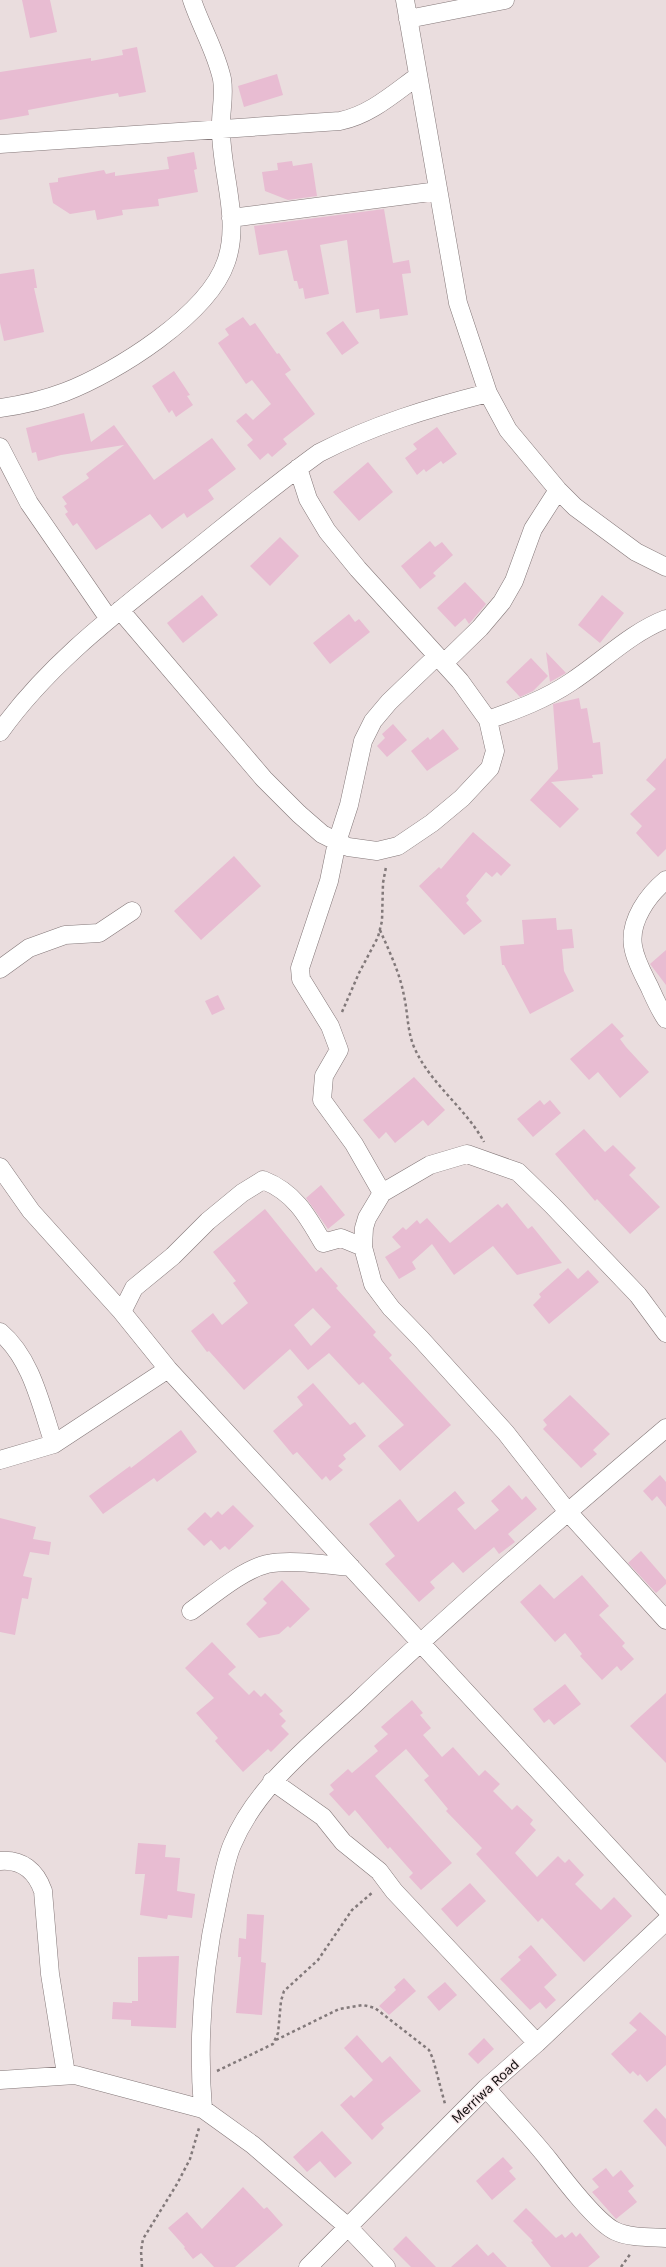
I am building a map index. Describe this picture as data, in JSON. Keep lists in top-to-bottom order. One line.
{"streets":{"street":["Merriwa Road"]}}
